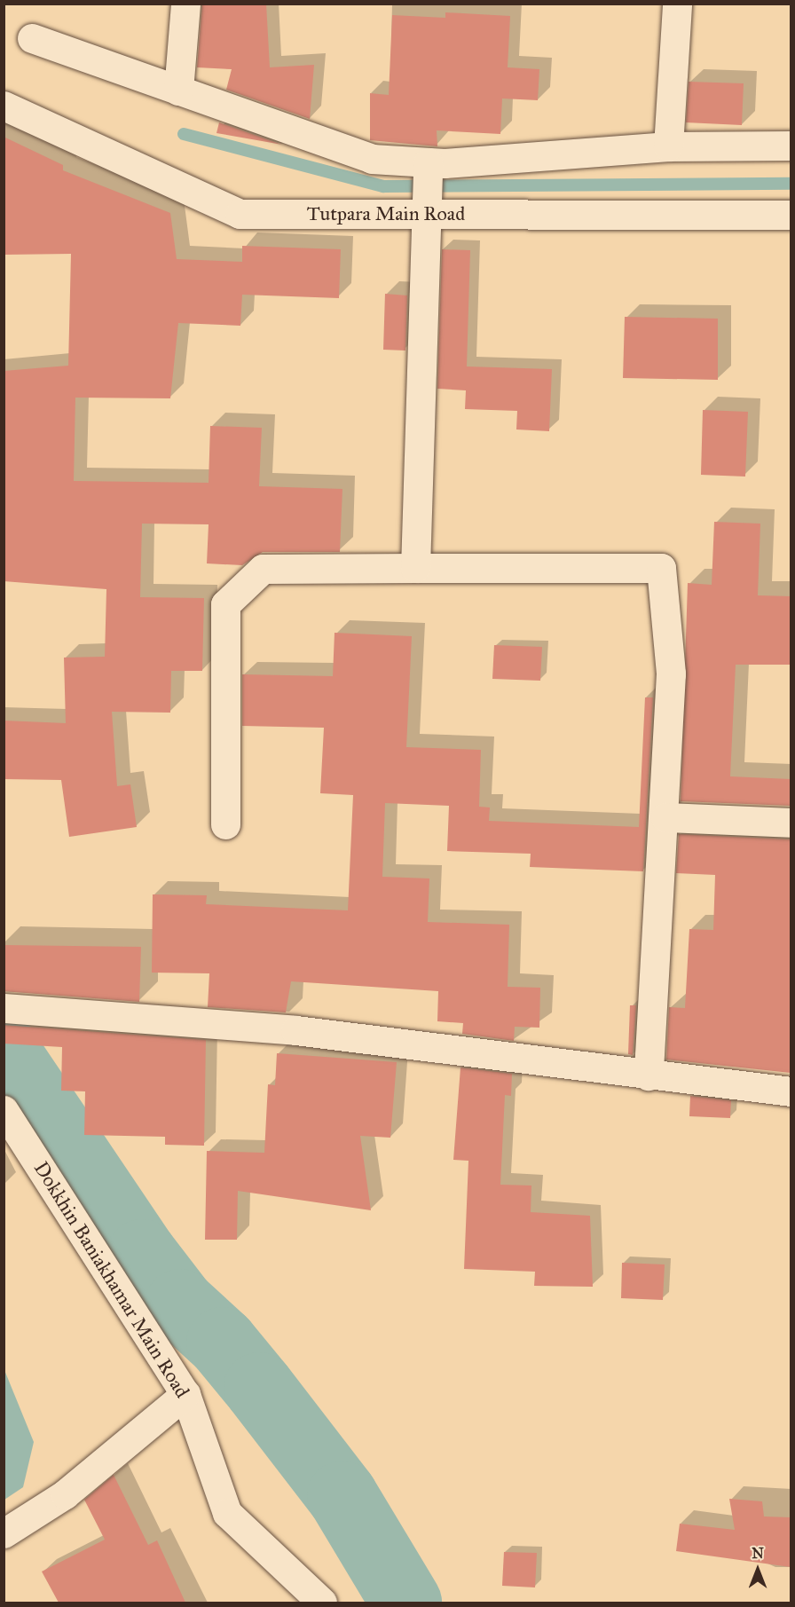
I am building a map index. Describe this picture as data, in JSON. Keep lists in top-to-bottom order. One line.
{"streets":{"street":["Tutpara Main Road","Dokkhin Baniakhamar Main Road"]},"north":"top"}
